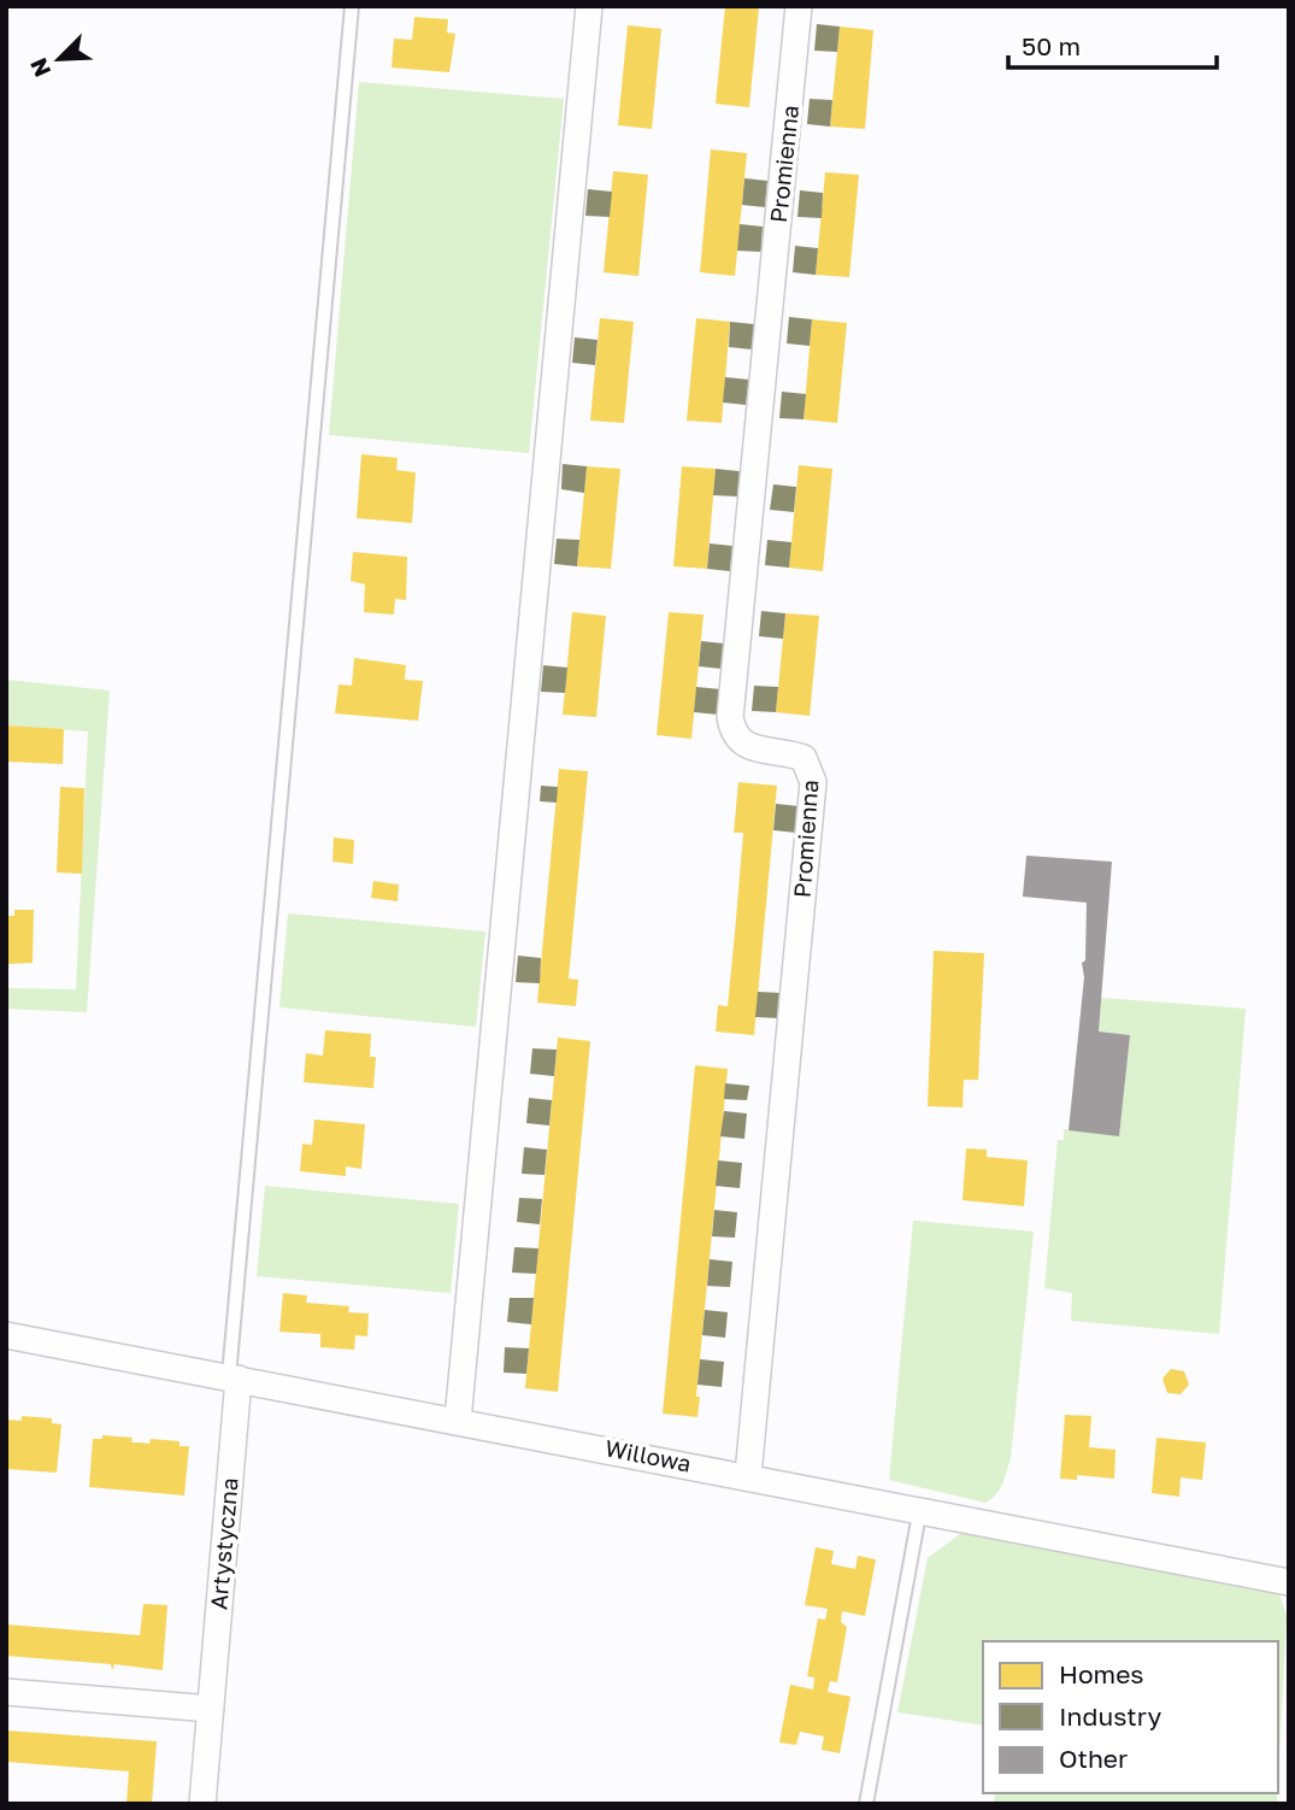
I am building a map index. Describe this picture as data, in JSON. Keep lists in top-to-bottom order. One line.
{"streets":{"street":["Promienna","Willowa","Artystyczna"]},"crossings":[["Promienna","Willowa"],["Willowa","Artystyczna"]],"legend":["Homes","Industry","Other"],"scale_bar":"50 m","north":"bottom left"}
